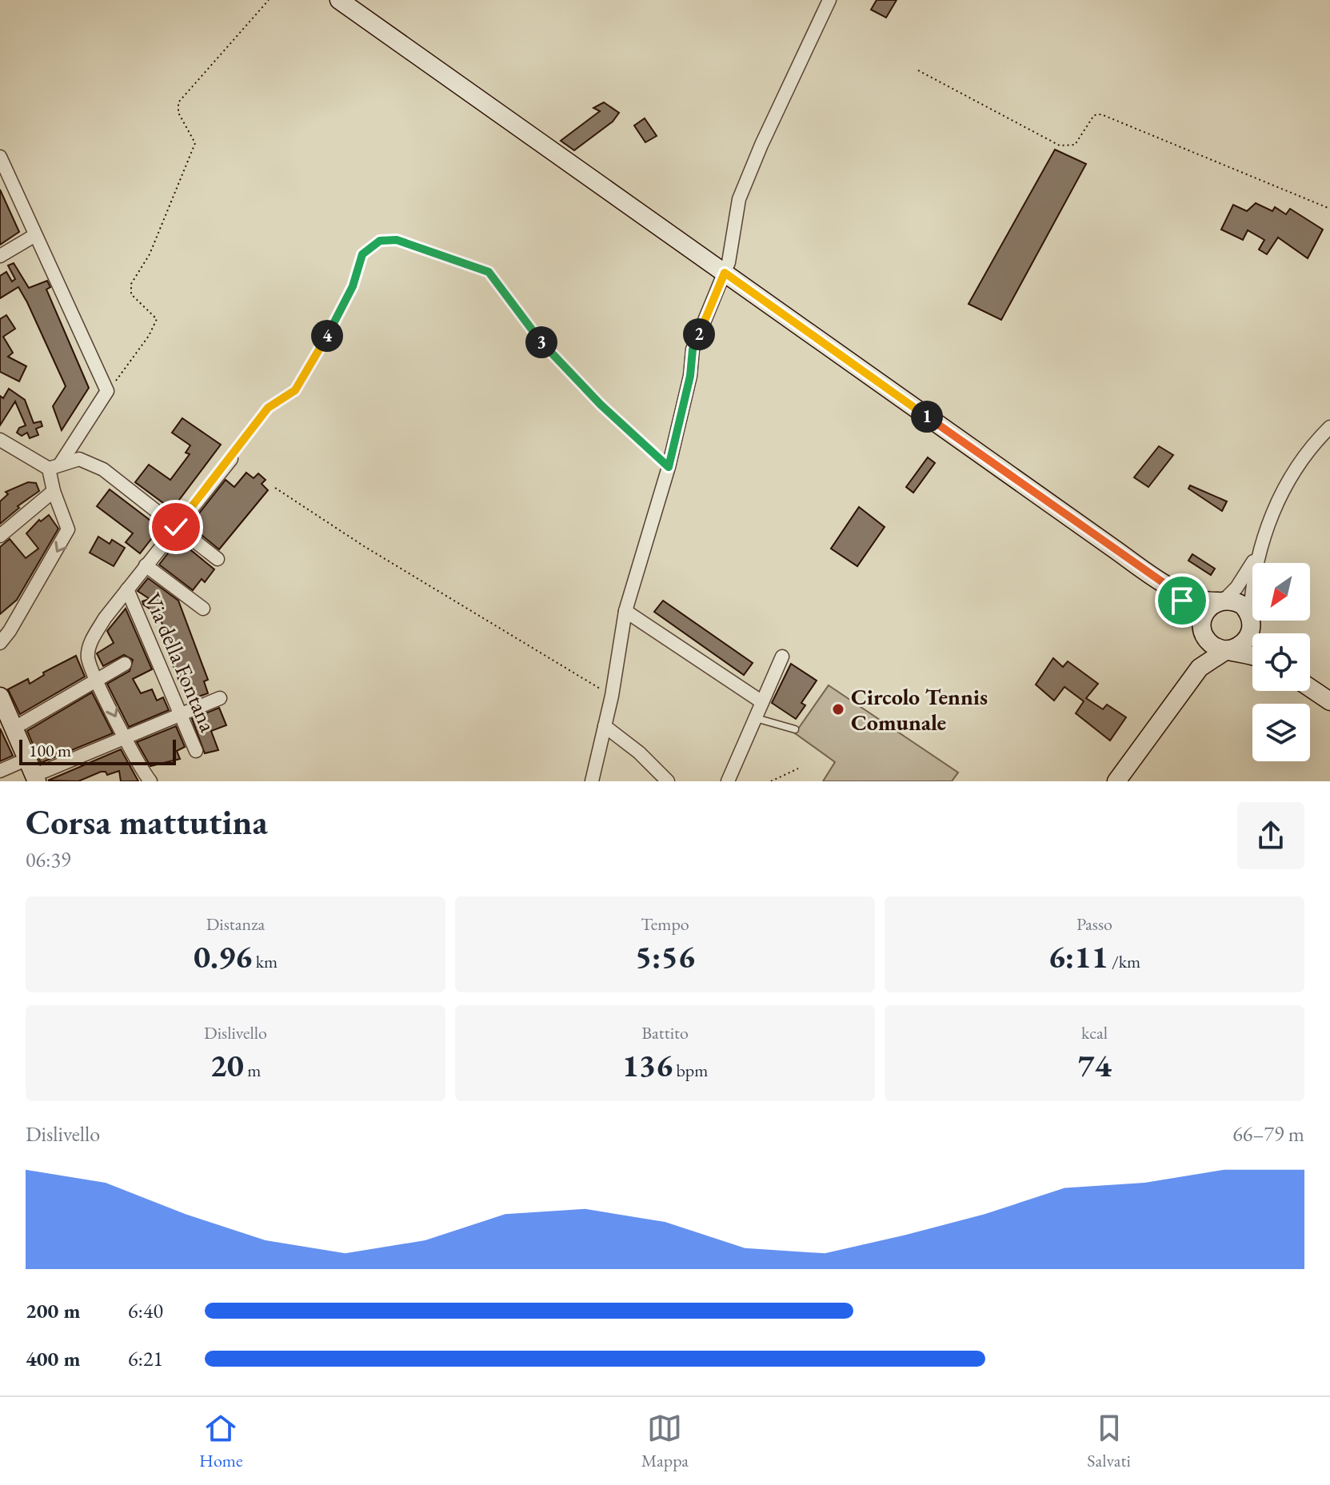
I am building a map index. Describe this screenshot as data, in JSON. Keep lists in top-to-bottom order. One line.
{"streets":{"street":["Via della Fontana"]},"places":["Circolo Tennis Comunale"],"scale_bar":"100 m","north":"bottom left","page":{"pins":["2","4","3","1"],"scale":"100 m","heading":["Corsa mattutina","06:39"],"stats":[["Distanza","0.96 km"],["Tempo","5:56"],["Passo","6:11 /km"],["Dislivello","20 m"],["Battito","136 bpm"],["kcal","74"]],"chart":["Dislivello","66–79 m"],"list":[{"name":"200 m","note":"6:40"},{"name":"400 m","note":"6:21"}],"tabs":["Home","Mappa","Salvati"]}}
